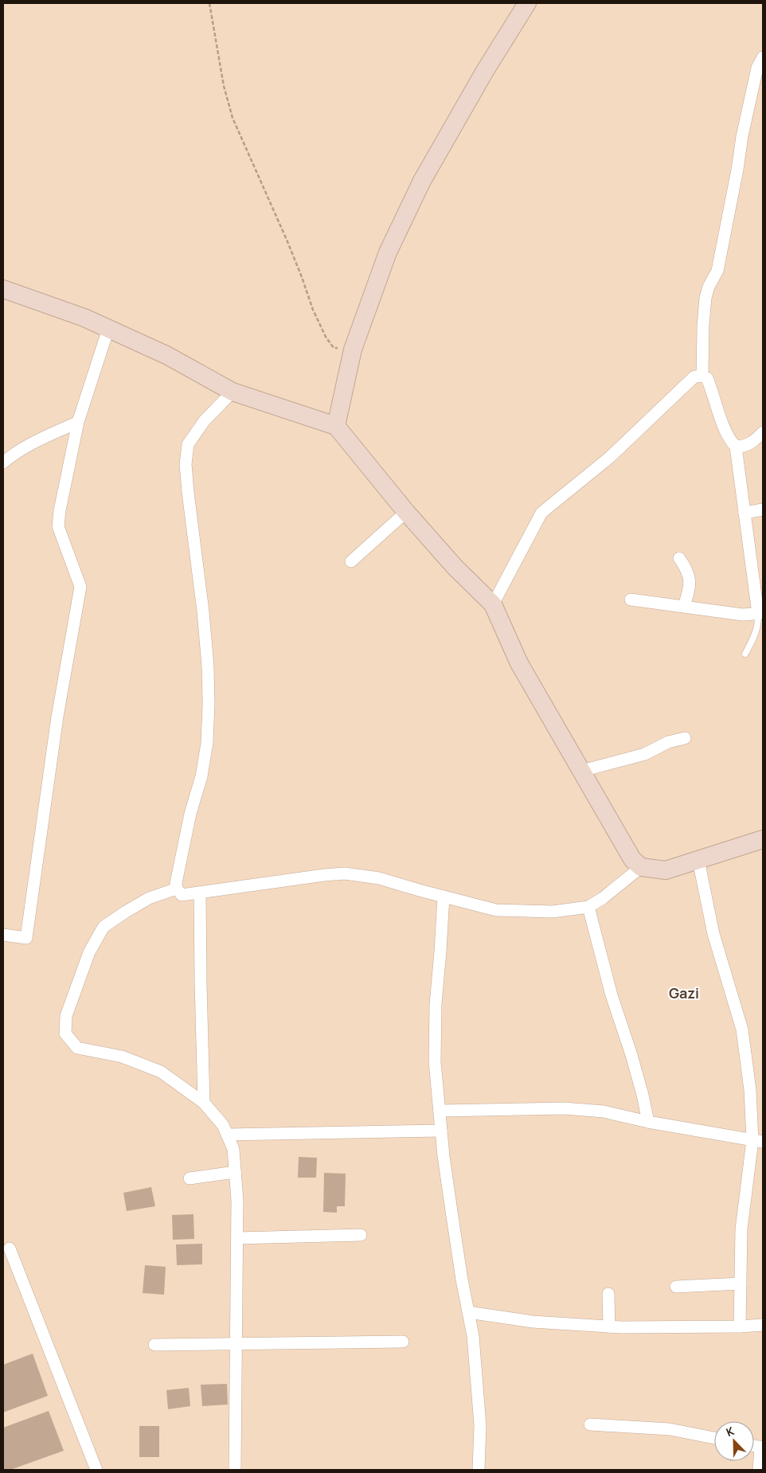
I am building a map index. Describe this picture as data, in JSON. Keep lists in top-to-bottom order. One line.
{"districts":["Gazi"],"north":"top left"}
